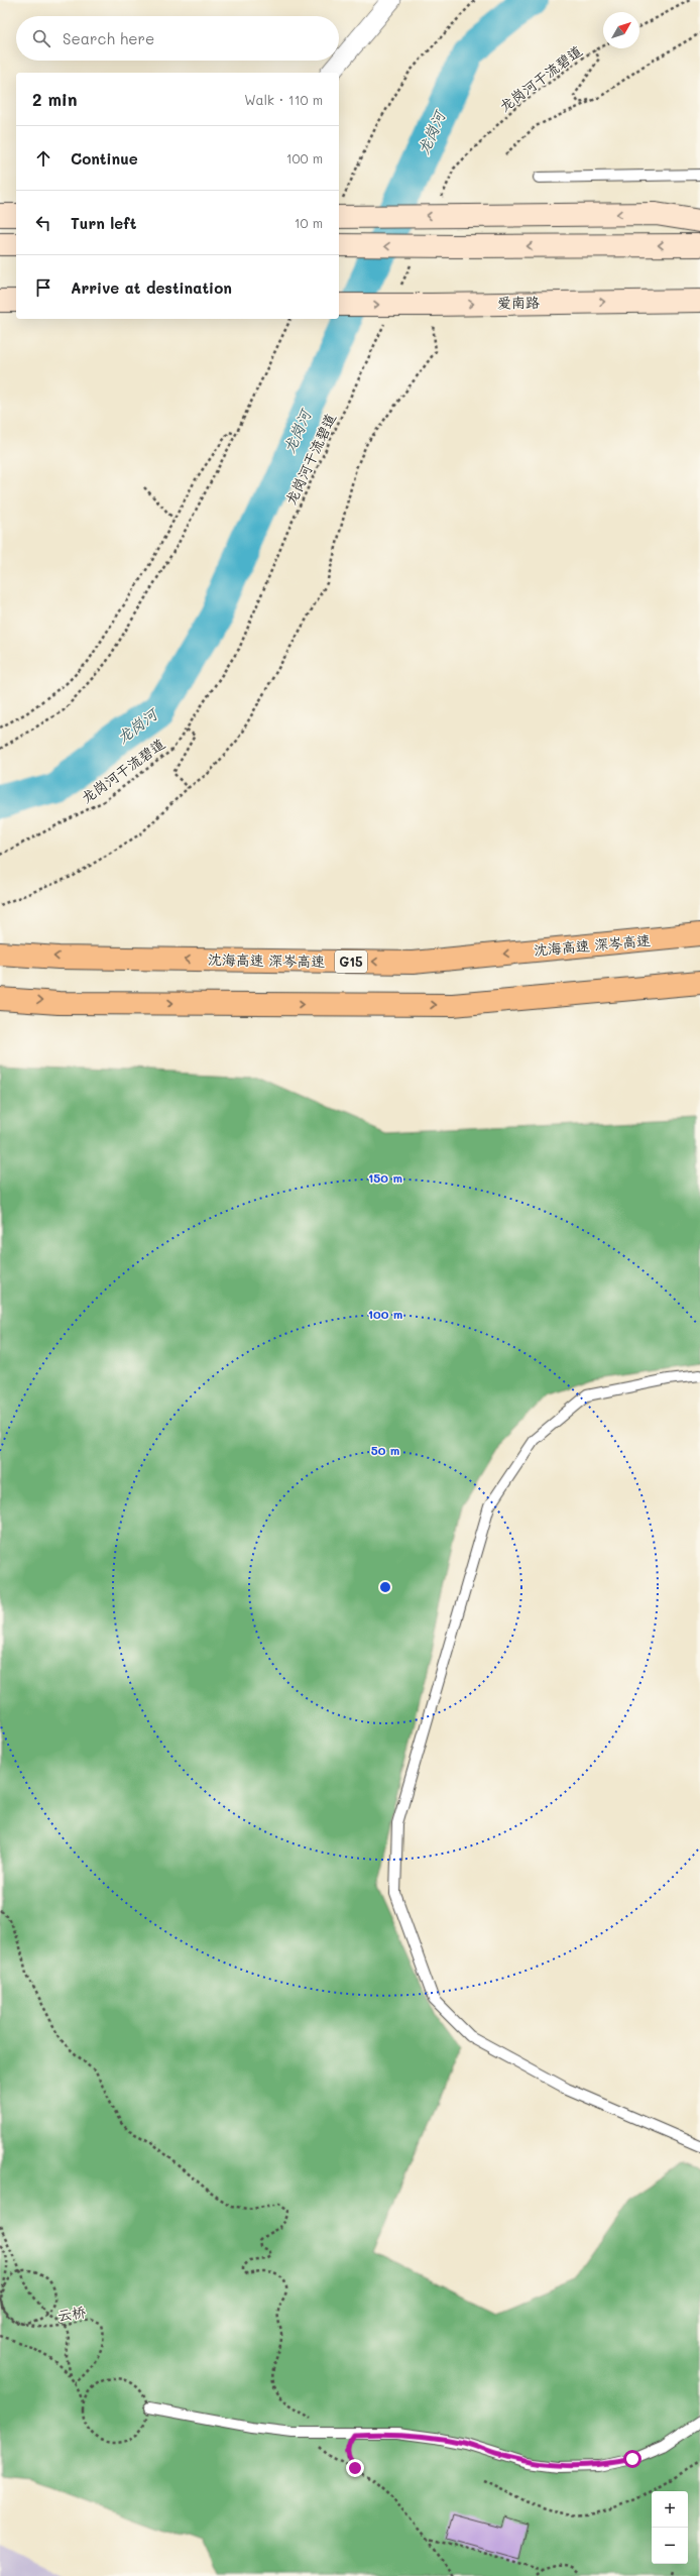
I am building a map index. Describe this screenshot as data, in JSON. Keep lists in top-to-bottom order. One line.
{"streets":{"highway":["沈海高速 深岑高速","G15"],"main road":["爱南路"],"path":["龙岗河干流碧道","云桥"]},"water":["龙岗河"],"north":"top right","page":{"search":"Search here","heading":["2 min","Walk · 110 m"],"list":[["Continue","100 m"],["Turn left","10 m"],"Arrive at destination"],"map_buttons":["+","−"]},"rings":["150 m","100 m","50 m"]}
